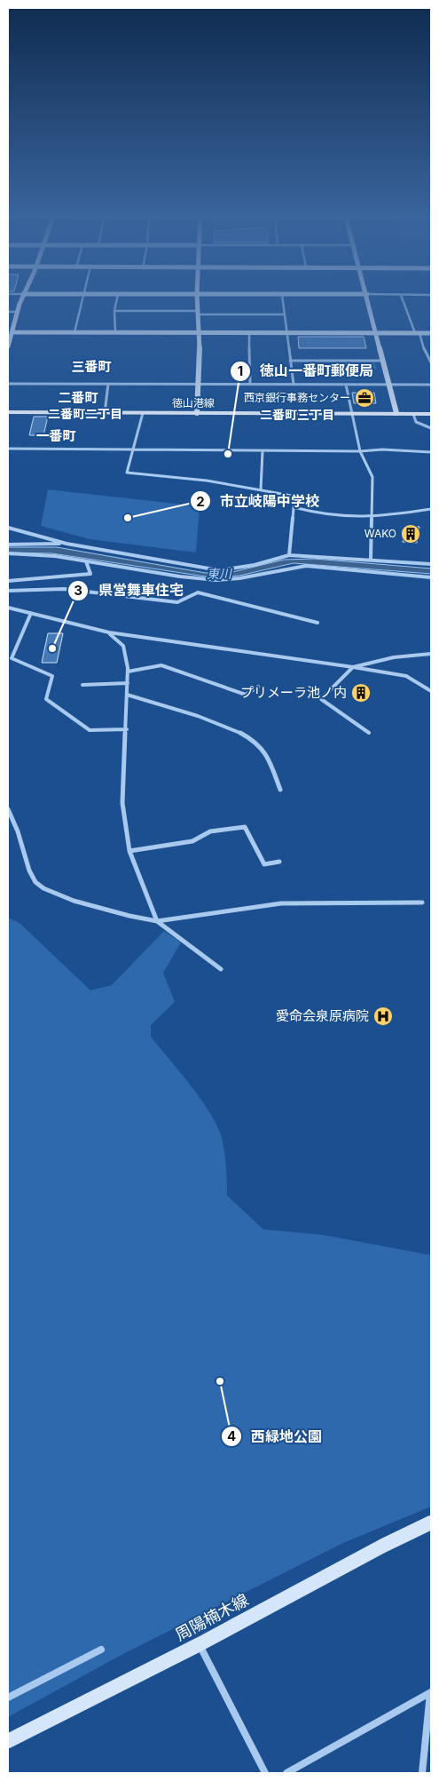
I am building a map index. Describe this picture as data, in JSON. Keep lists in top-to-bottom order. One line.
{"streets":{"main road":["徳山港線"],"street":["周陽楠木線"]},"districts":["三番町","二番町","二番町二丁目","二番町三丁目","一番町"],"water":["東川"],"places":{"office":["西京銀行事務センター"],"other":["徳山一番町郵便局","市立岐陽中学校","県営舞車住宅","西緑地公園"],"building":["WAKO","プリメーラ池ノ内"],"hospital":["愛命会泉原病院"]}}
